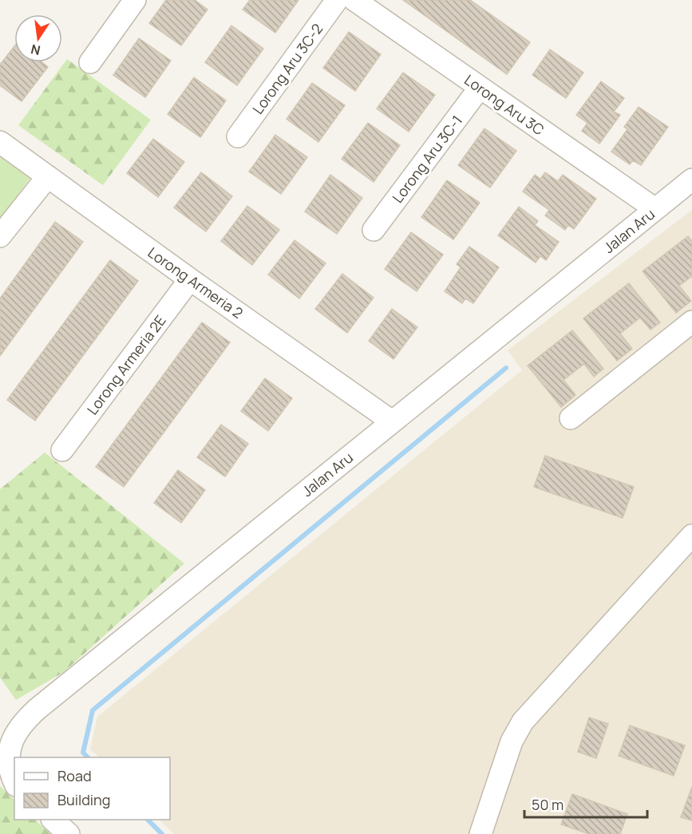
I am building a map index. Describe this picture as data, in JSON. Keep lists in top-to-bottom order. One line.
{"streets":{"street":["Lorong Aru 3C-2","Lorong Aru 3C","Lorong Aru 3C-1","Jalan Aru","Lorong Armeria 2","Lorong Armeria 2E"]},"crossings":[["Lorong Aru 3C","Lorong Aru 3C-1"],["Lorong Aru 3C","Jalan Aru"],["Jalan Aru","Lorong Armeria 2"],["Lorong Armeria 2","Lorong Armeria 2E"]],"legend":["Road","Building"],"scale_bar":"50 m","north":"bottom"}
